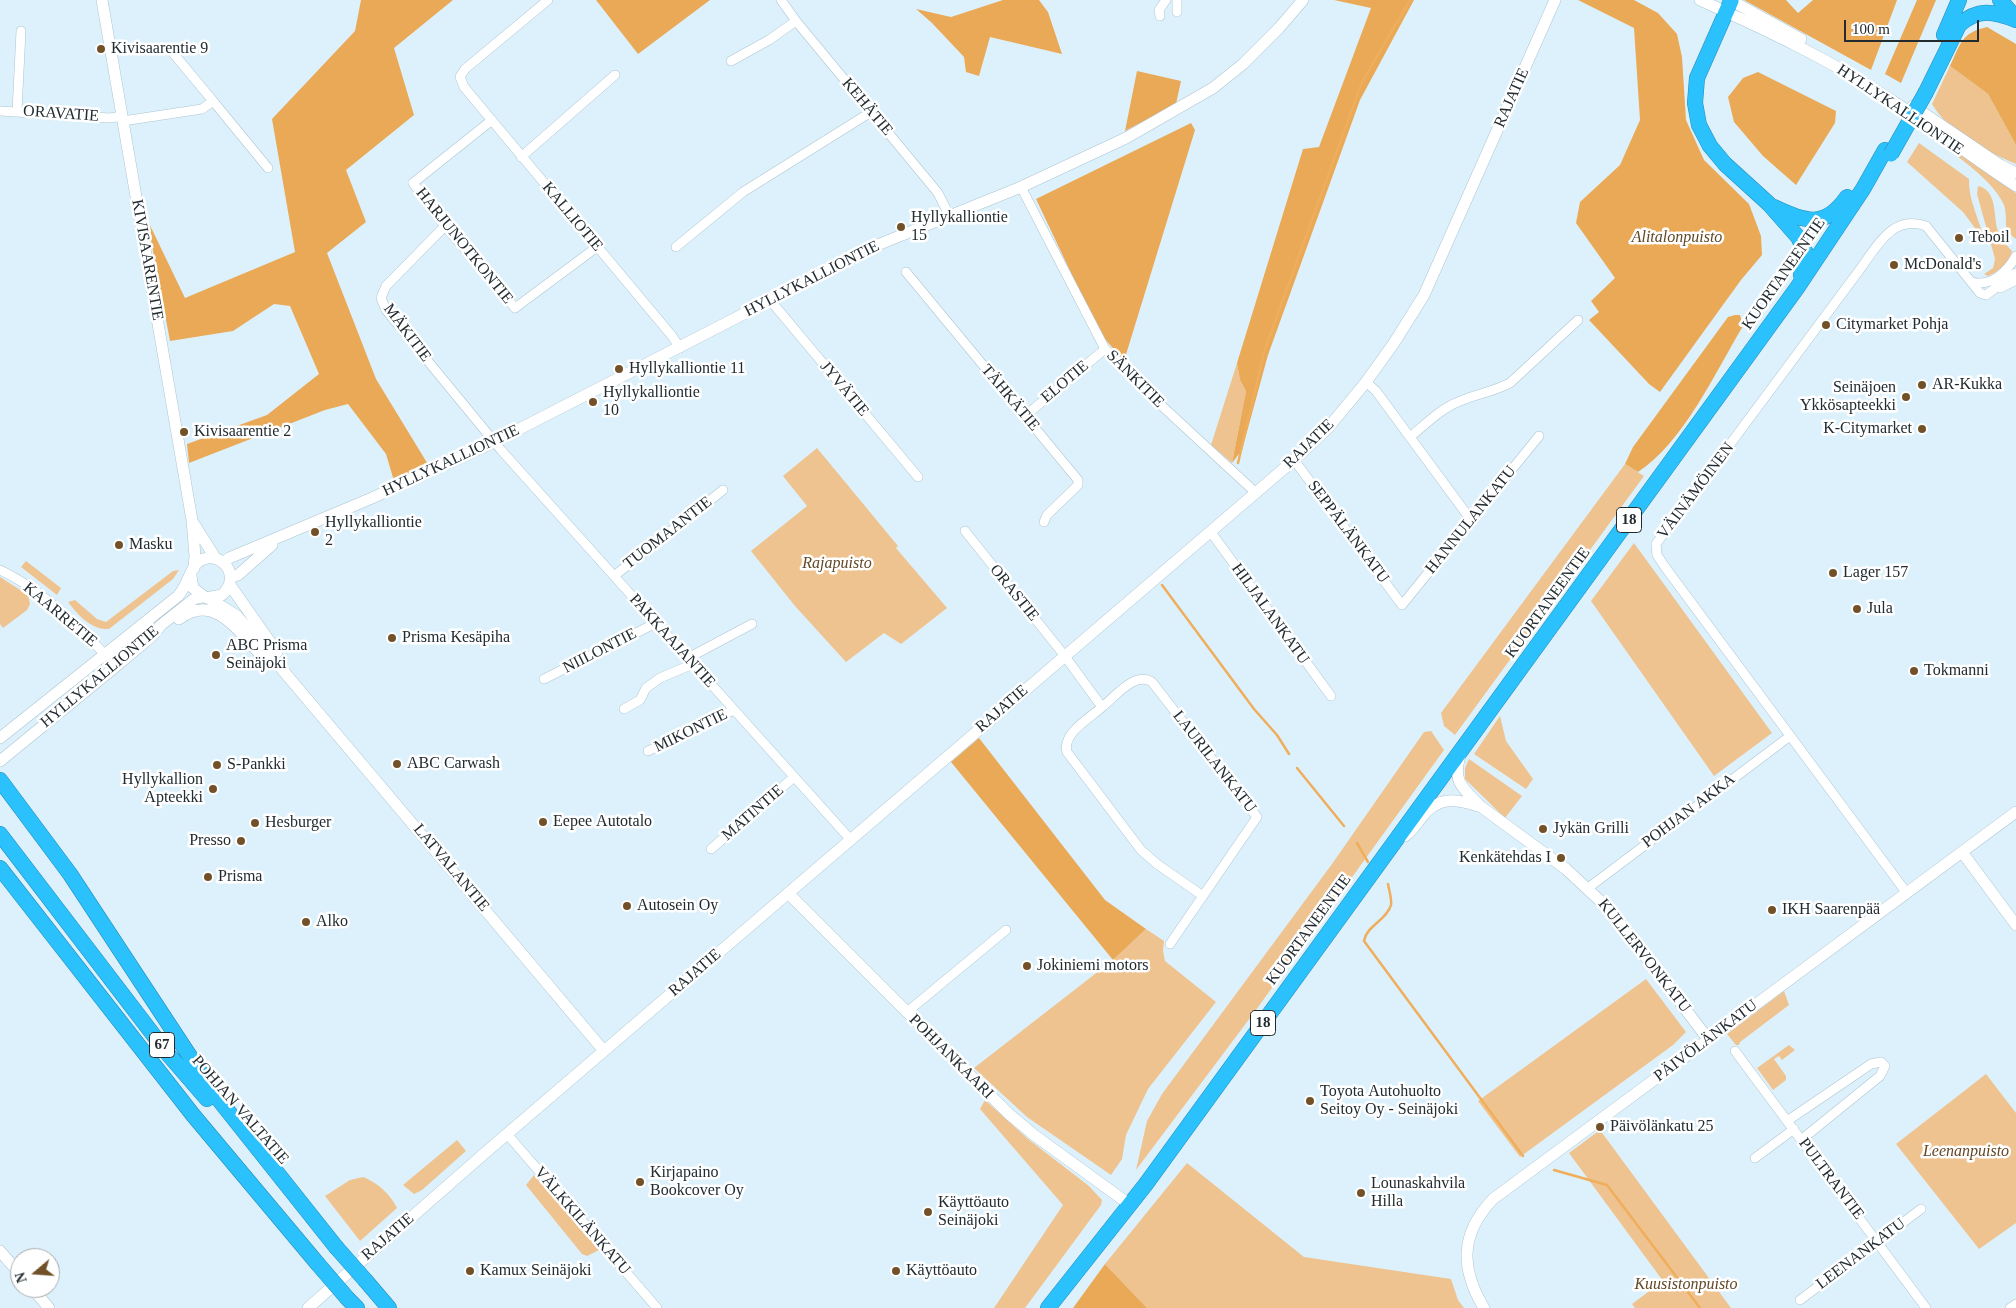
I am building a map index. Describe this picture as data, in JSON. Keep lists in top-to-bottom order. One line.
{"streets":{"highway":["KUORTANEENTIE","18","67","POHJAN VALTATIE"],"street":["RAJATIE","KEHÄTIE","HYLLYKALLIONTIE","ORAVATIE","KALLIOTIE","HARJUNOTKONTIE","KIVISAARENTIE","MÄKITIE","SÄNKITIE","ELOTIE","JYVÄTIE","TÄHKÄTIE","VÄINÄMÖINEN","HANNULANKATU","SEPPÄLÄNKATU","TUOMAANTIE","ORASTIE","HILJALANKATU","KAARRETIE","PAKKAAJANTIE","NIILONTIE","MIKONTIE","LAURILANKATU","POHJAN AKKA","MATINTIE","LATVALANTIE","KULLERVONKATU","PÄIVÖLÄNKATU","POHJANKAARI","PULTRANTIE","VÄLKKILÄNKATU","LEENANKATU"]},"crossings":[["RAJATIE","SÄNKITIE"],["RAJATIE","SEPPÄLÄNKATU"],["RAJATIE","ORASTIE"],["RAJATIE","HILJALANKATU"],["RAJATIE","PAKKAAJANTIE"],["RAJATIE","LATVALANTIE"],["RAJATIE","POHJANKAARI"],["RAJATIE","VÄLKKILÄNKATU"],["KEHÄTIE","HYLLYKALLIONTIE"],["HYLLYKALLIONTIE","KALLIOTIE"],["HYLLYKALLIONTIE","KIVISAARENTIE"],["HYLLYKALLIONTIE","MÄKITIE"],["HYLLYKALLIONTIE","SÄNKITIE"],["HYLLYKALLIONTIE","JYVÄTIE"],["HYLLYKALLIONTIE","KAARRETIE"],["HYLLYKALLIONTIE","PAKKAAJANTIE"],["HYLLYKALLIONTIE","LATVALANTIE"],["ORAVATIE","KIVISAARENTIE"],["KALLIOTIE","HARJUNOTKONTIE"],["HARJUNOTKONTIE","MÄKITIE"],["KIVISAARENTIE","LATVALANTIE"],["KUORTANEENTIE","KULLERVONKATU"],["KUORTANEENTIE","POHJANKAARI"],["MÄKITIE","PAKKAAJANTIE"],["SÄNKITIE","ELOTIE"],["ELOTIE","TÄHKÄTIE"],["VÄINÄMÖINEN","POHJAN AKKA"],["VÄINÄMÖINEN","PÄIVÖLÄNKATU"],["HANNULANKATU","SEPPÄLÄNKATU"],["TUOMAANTIE","PAKKAAJANTIE"],["ORASTIE","LAURILANKATU"],["PAKKAAJANTIE","NIILONTIE"],["PAKKAAJANTIE","MIKONTIE"],["PAKKAAJANTIE","MATINTIE"],["POHJAN AKKA","KULLERVONKATU"],["KULLERVONKATU","PÄIVÖLÄNKATU"],["PULTRANTIE","LEENANKATU"]],"parks":["Alitalonpuisto","Rajapuisto","Leenanpuisto","Kuusistonpuisto"],"places":["Kivisaarentie 9","Hyllykalliontie 15","Teboil","McDonald's","Citymarket Pohja","Hyllykalliontie 11","AR-Kukka","Seinäjoen Ykkösapteekki","Hyllykalliontie 10","K-Citymarket","Kivisaarentie 2","Hyllykalliontie 2","Masku","Lager 157","Jula","Prisma Kesäpiha","ABC Prisma Seinäjoki","Tokmanni","ABC Carwash","S-Pankki","Hyllykallion Apteekki","Eepee Autotalo","Hesburger","Jykän Grilli","Presso","Kenkätehdas I","Prisma","Autosein Oy","IKH Saarenpää","Alko","Jokiniemi motors","Toyota Autohuolto Seitoy Oy - Seinäjoki","Päivölänkatu 25","Kirjapaino Bookcover Oy","Lounaskahvila Hilla","Käyttöauto Seinäjoki","Kamux Seinäjoki","Käyttöauto"],"scale_bar":"100 m","north":"left"}
